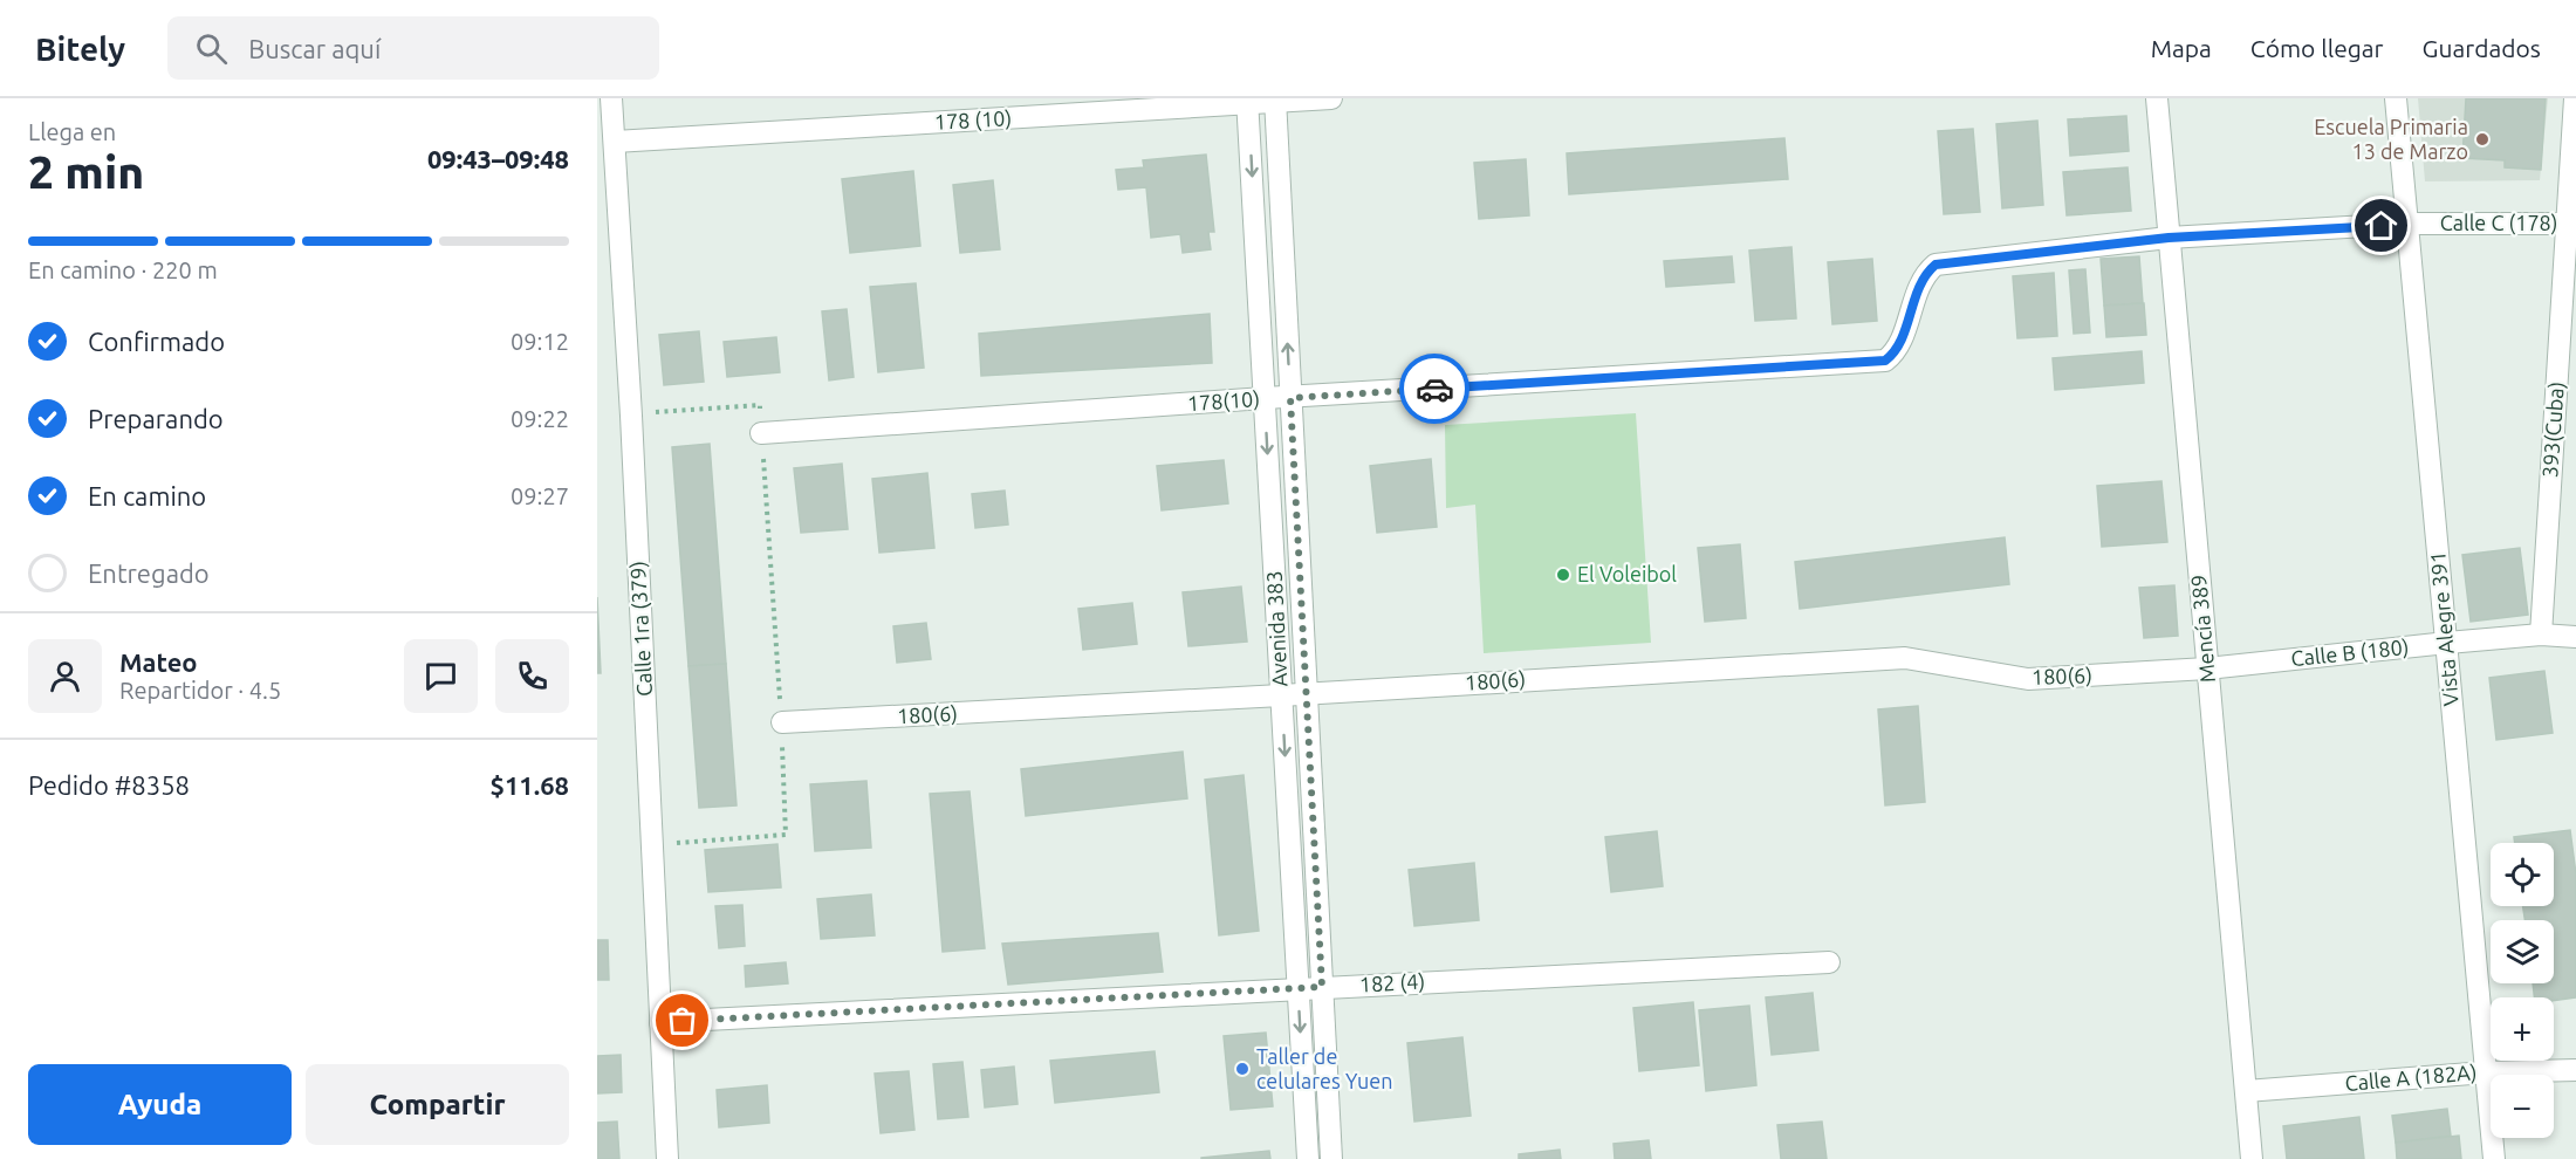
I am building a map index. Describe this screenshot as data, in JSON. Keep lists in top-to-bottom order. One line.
{"streets":{"street":["178 (10)","Calle C (178)","178(10)","393(Cuba)","Calle 1ra (379)","Avenida 383","Mencía 389","Vista Alegre 391","Calle B (180)","180(6)","182 (4)","Calle A (182A)"]},"crossings":[["178 (10)","Calle 1ra (379)"],["178 (10)","Avenida 383"],["Calle C (178)","178(10)"],["Calle C (178)","393(Cuba)"],["Calle C (178)","Mencía 389"],["Calle C (178)","Vista Alegre 391"],["178(10)","Avenida 383"],["178(10)","Mencía 389"],["393(Cuba)","Calle B (180)"],["Calle 1ra (379)","182 (4)"],["Avenida 383","180(6)"],["Avenida 383","182 (4)"],["Mencía 389","Calle B (180)"],["Mencía 389","180(6)"],["Mencía 389","Calle A (182A)"],["Vista Alegre 391","Calle B (180)"],["Vista Alegre 391","Calle A (182A)"],["Calle B (180)","180(6)"]],"places":["Escuela Primaria 13 de Marzo","El Voleibol","Taller de celulares Yuen"],"page":{"header":"Bitely","search":"Buscar aquí","nav":["Mapa","Cómo llegar","Guardados"],"heading":["2 min","Llega en","09:43–09:48"],"panel":["Mateo","Repartidor · 4.5","Pedido #8358","$11.68"],"bar":"En camino · 220 m","list":[["Confirmado","09:12"],["Preparando","09:22"],["En camino","09:27"],"Entregado"],"map_buttons":["+","−"],"buttons":["Ayuda","Compartir"]}}
